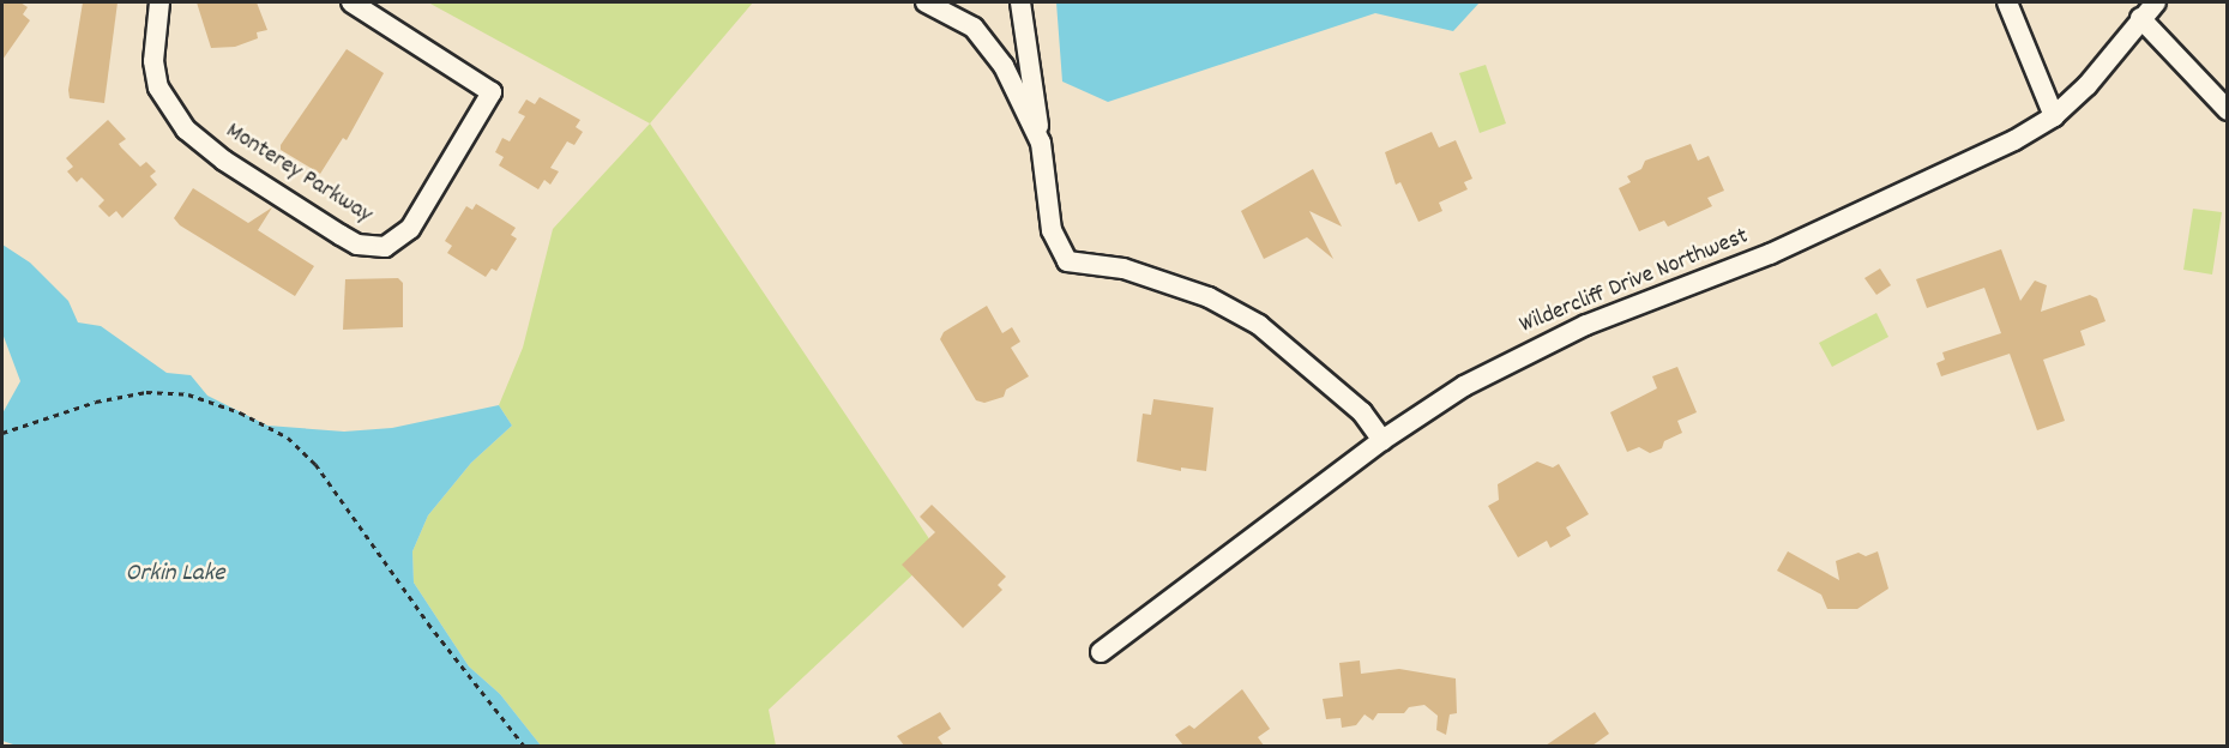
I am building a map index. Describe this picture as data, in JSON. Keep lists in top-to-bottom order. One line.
{"streets":{"street":["Monterey Parkway","Wildercliff Drive Northwest"]},"water":["Orkin Lake"]}
